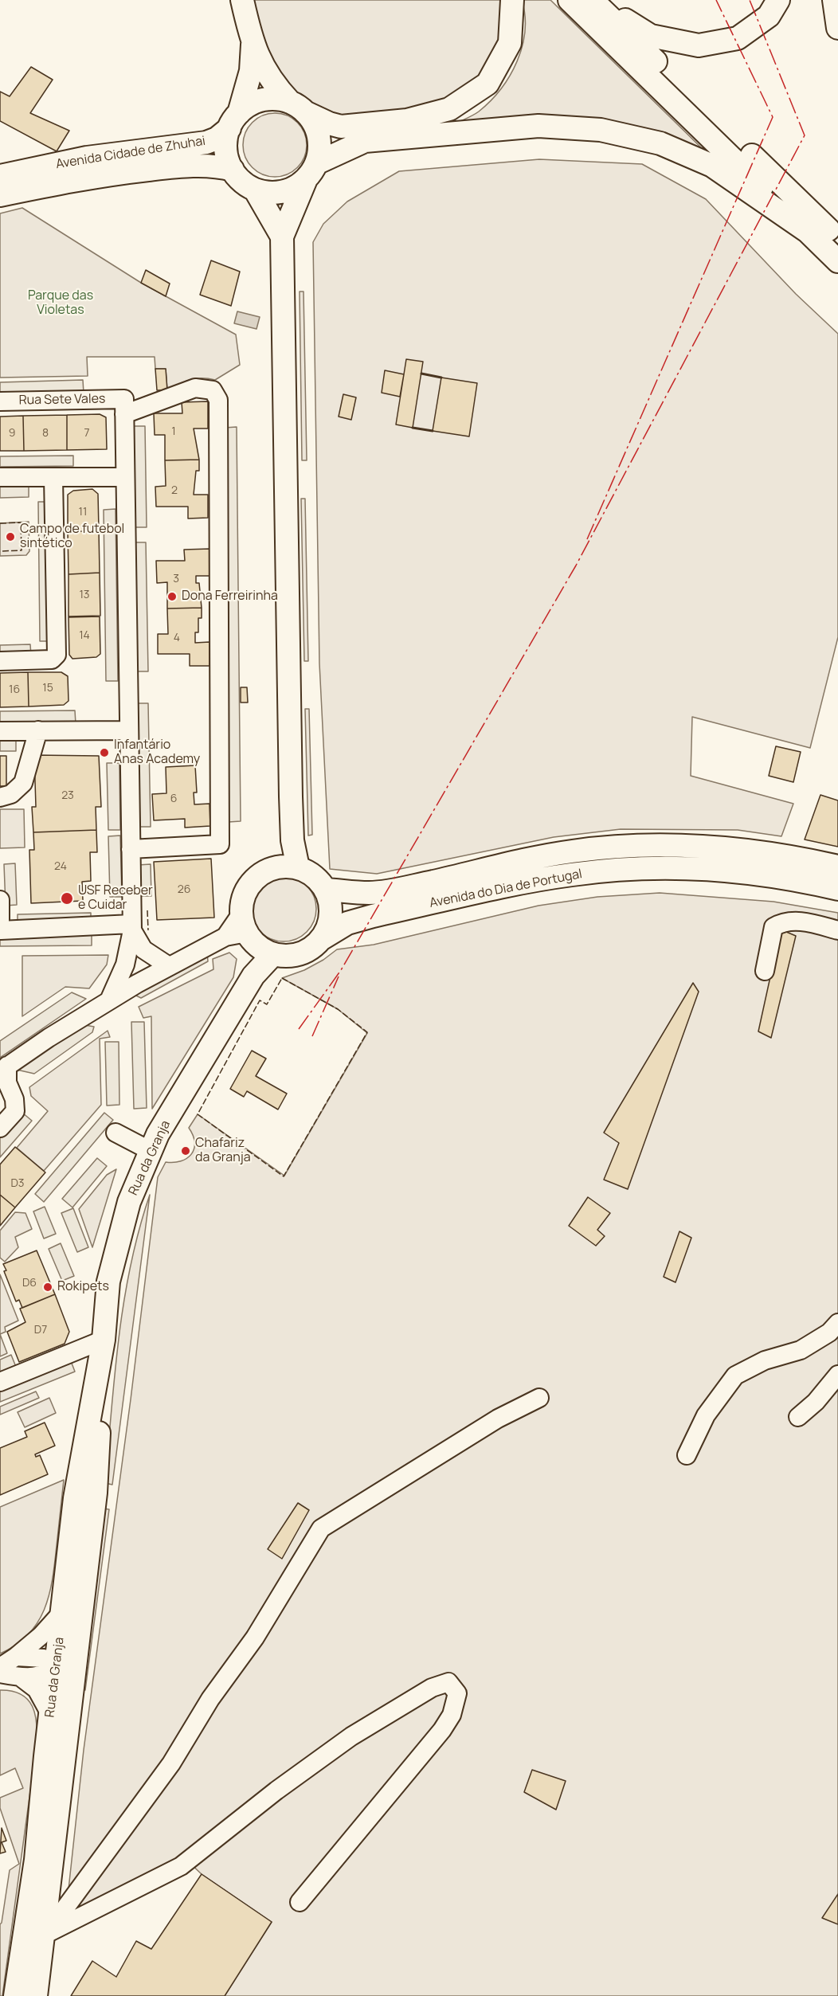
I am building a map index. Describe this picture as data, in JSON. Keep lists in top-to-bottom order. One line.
{"streets":{"main road":["Avenida Cidade de Zhuhai","Avenida do Dia de Portugal","Rua da Granja"],"street":["Rua Sete Vales"]},"crossings":[["Avenida do Dia de Portugal","Rua da Granja"]],"parks":["Parque das Violetas"],"places":["Campo de futebol sintético","Dona Ferreirinha","Infantário Anas Academy","USF Receber e Cuidar","Chafariz da Granja","Rokipets"],"house_numbers":["1","9","8","7","2","11","3","13","14","4","15","16","23","6","24","26","D3","D6","D7"]}
